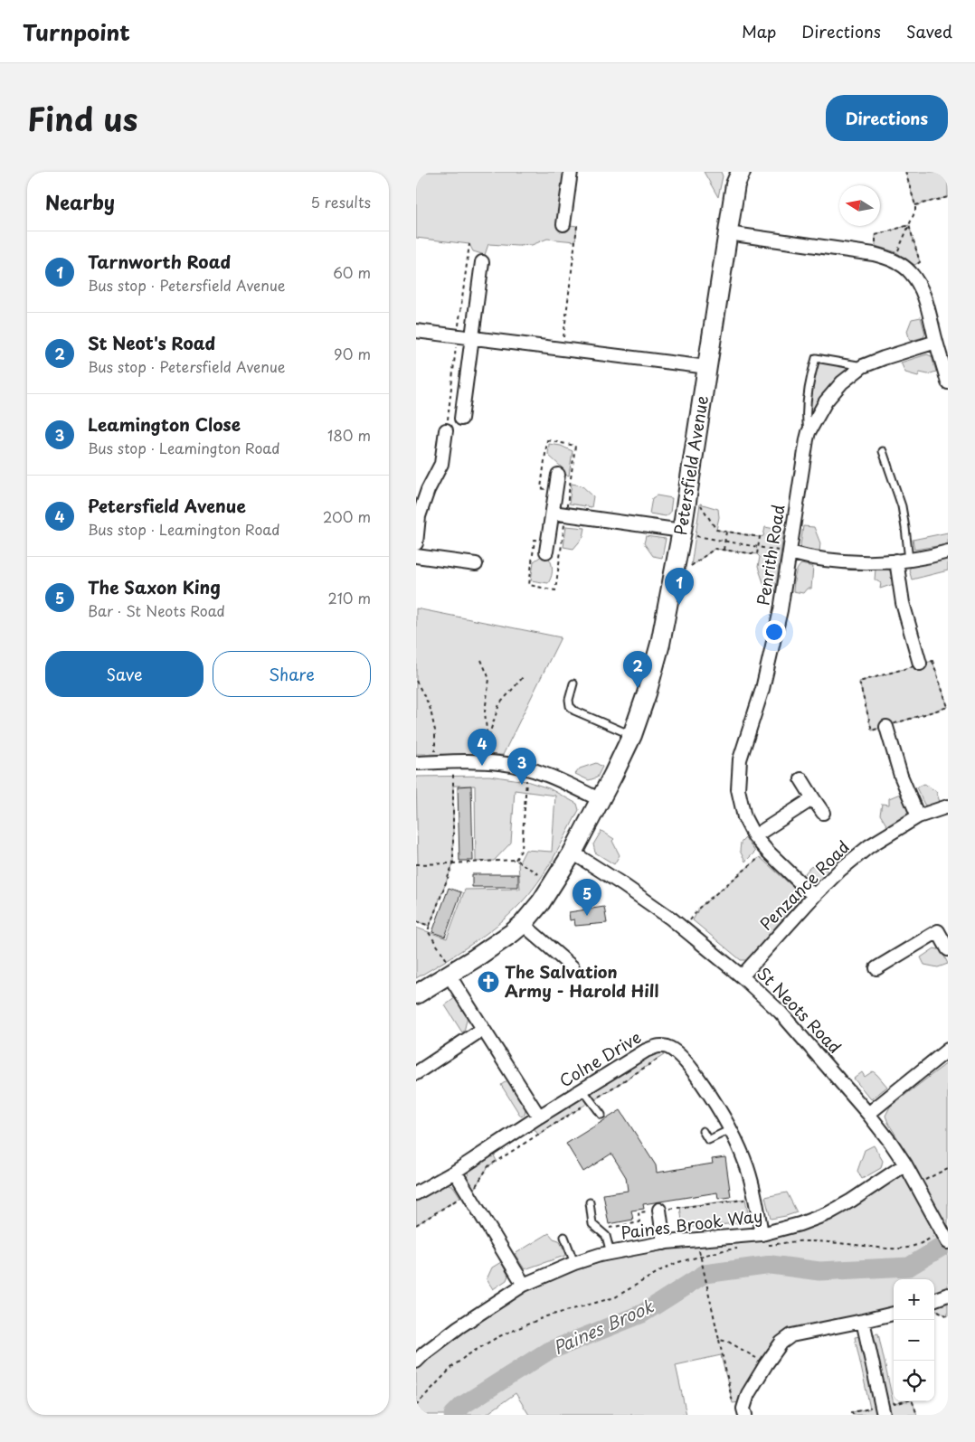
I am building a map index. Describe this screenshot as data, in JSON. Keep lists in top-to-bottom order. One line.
{"streets":{"street":["Petersfield Avenue","Penrith Road","Penzance Road","St Neots Road","Colne Drive","Paines Brook Way"]},"crossings":[["Petersfield Avenue","St Neots Road"],["Penrith Road","Penzance Road"],["Penzance Road","St Neots Road"],["St Neots Road","Paines Brook Way"]],"water":["Paines Brook"],"places":{"church":["The Salvation Army - Harold Hill"]},"north":"left","page":{"header":"Turnpoint","nav":["Map","Directions","Saved"],"title":"Find us","buttons":["Directions",["Save","Share"]],"heading":["Nearby","5 results"],"list":[{"mark":"1","name":"Tarnworth Road","note":"Bus stop · Petersfield Avenue","value":"60 m"},{"mark":"2","name":"St Neot's Road","note":"Bus stop · Petersfield Avenue","value":"90 m"},{"mark":"3","name":"Leamington Close","note":"Bus stop · Leamington Road","value":"180 m"},{"mark":"4","name":"Petersfield Avenue","note":"Bus stop · Leamington Road","value":"200 m"},{"mark":"5","name":"The Saxon King","note":"Bar · St Neots Road","value":"210 m"}],"pins":["1","2","4","3","5"],"map_buttons":["+","−"]}}
